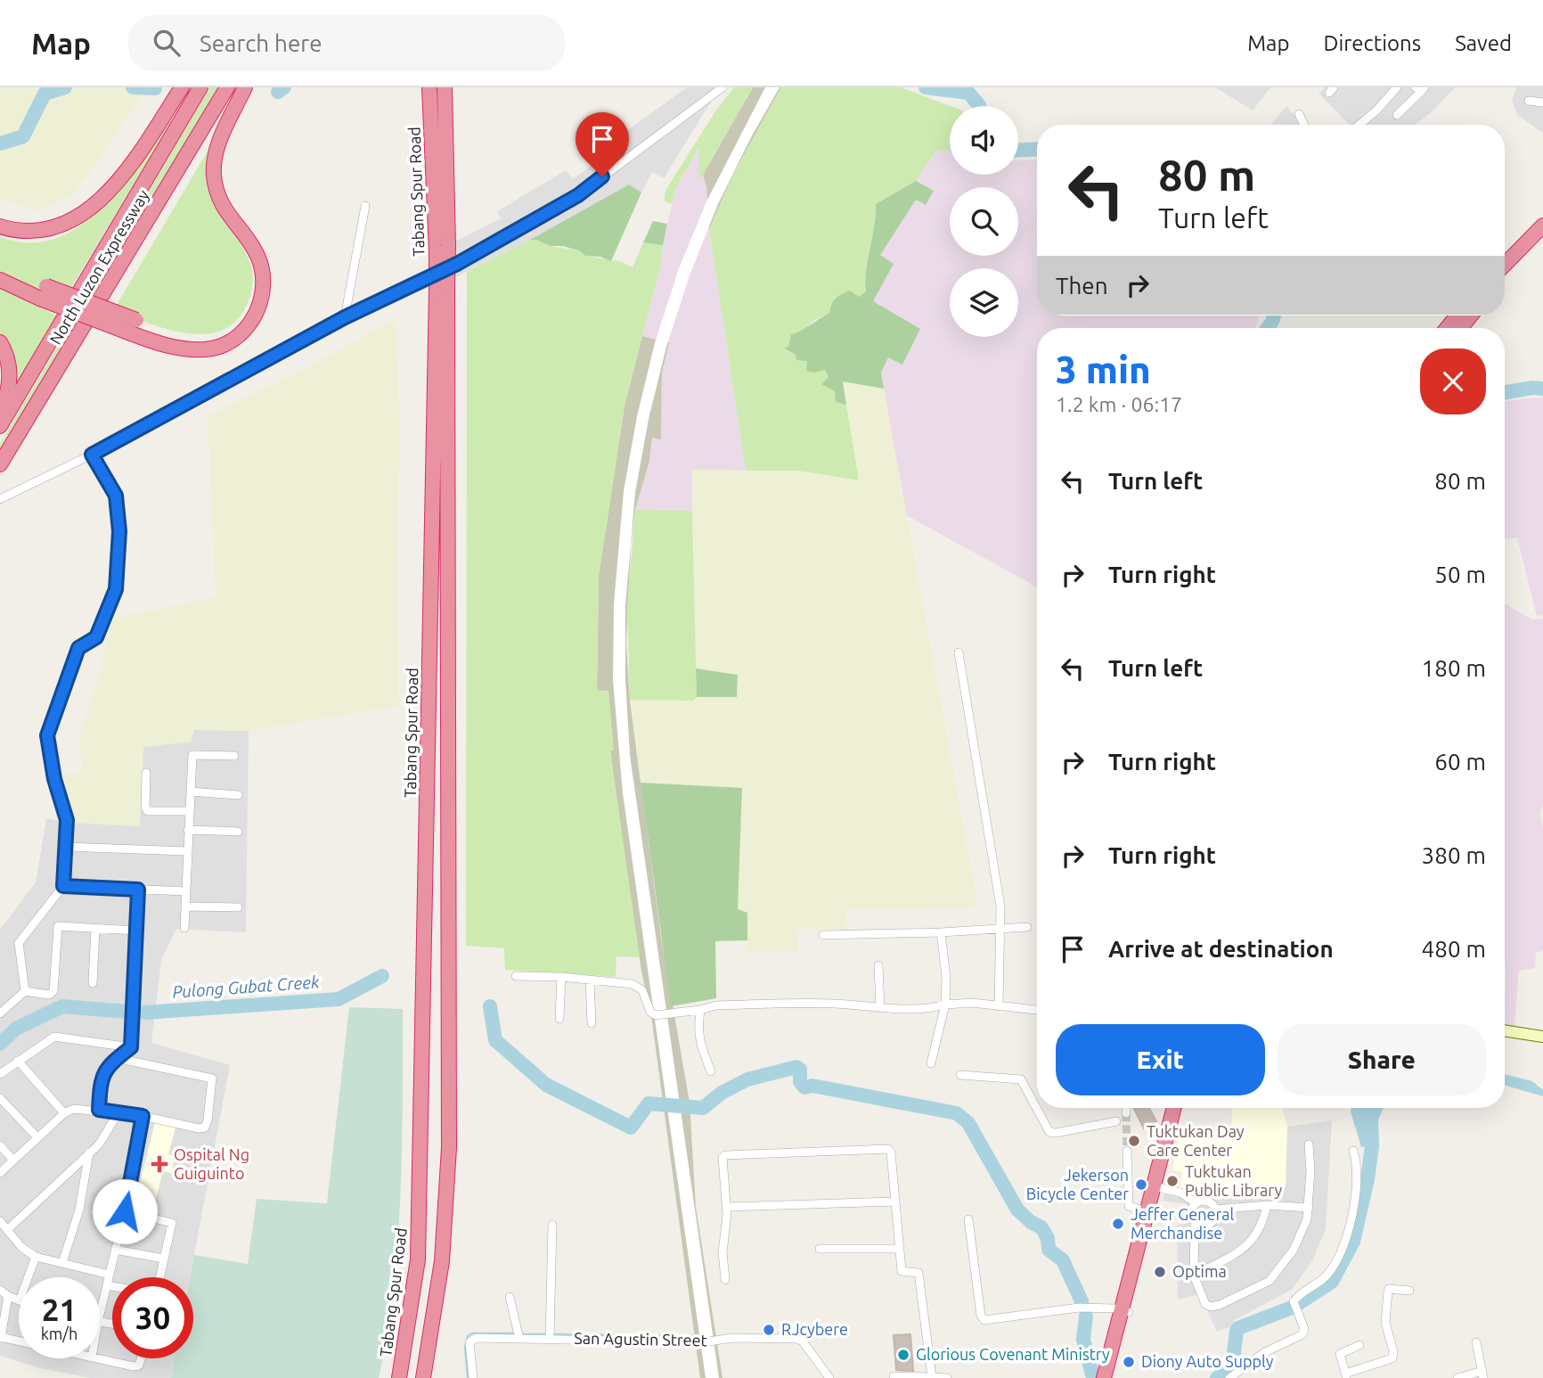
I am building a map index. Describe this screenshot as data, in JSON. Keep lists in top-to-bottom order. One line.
{"streets":{"highway":["Tabang Spur Road","North Luzon Expressway"],"street":["San Agustin Street"]},"water":["Pulong Gubat Creek"],"places":{"other":["Tuktukan Day Care Center","Tuktukan Public Library","Jekerson Bicycle Center","Jeffer General Merchandise","Optima","RJcybere","Glorious Covenant Ministry","Diony Auto Supply"],"health":["Ospital Ng Guiguinto"]},"page":{"header":"Map","search":"Search here","nav":["Map","Directions","Saved"],"turn":["80 m","Turn left"],"then":"Then","heading":["3 min","1.2 km · 06:17"],"list":[{"name":"Turn left","value":"80 m"},{"name":"Turn right","value":"50 m"},{"name":"Turn left","value":"180 m"},{"name":"Turn right","value":"60 m"},{"name":"Turn right","value":"380 m"},{"name":"Arrive at destination","value":"480 m"}],"buttons":["Exit","Share"],"speed":"21 km/h","limit":"30"}}
